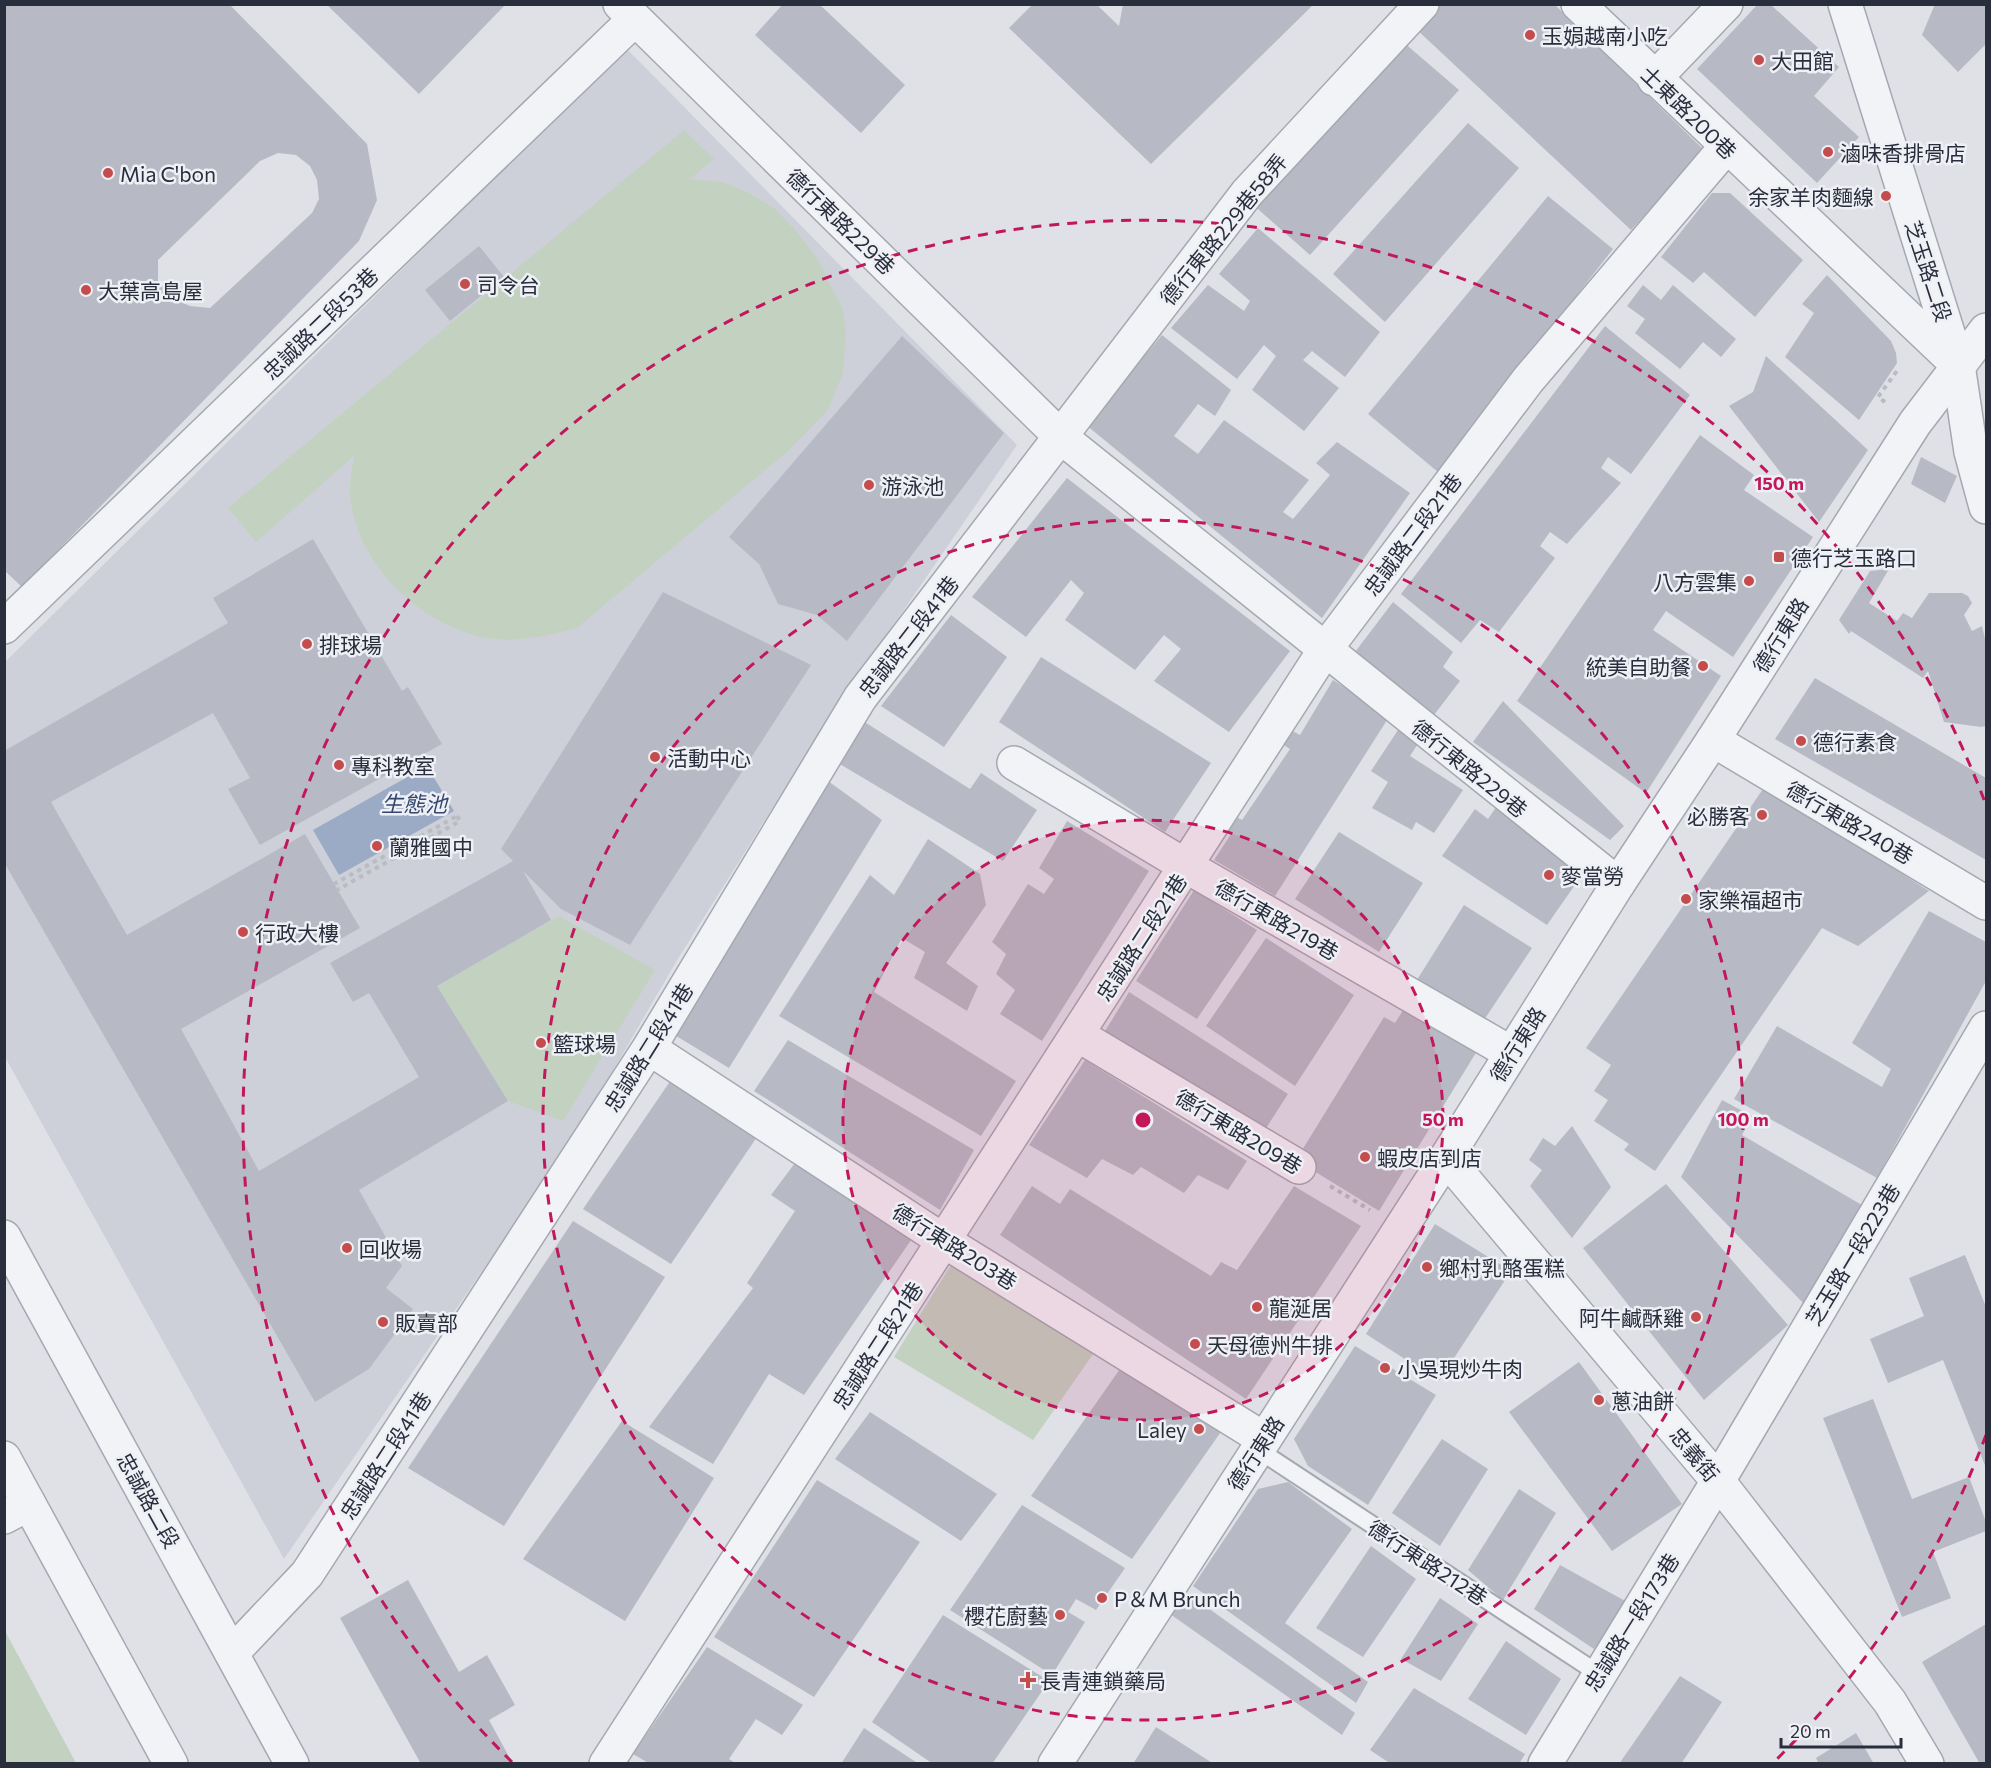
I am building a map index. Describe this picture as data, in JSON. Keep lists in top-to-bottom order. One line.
{"streets":{"street":["士東路200巷","德行東路229巷","德行東路229巷58弄","芝玉路二段","忠誠路二段53巷","忠誠路二段21巷","德行東路","忠誠路二段41巷","德行東路240巷","德行東路219巷","德行東路209巷","德行東路203巷","芝玉路一段223巷","忠義街","忠誠路二段","忠誠路一段173巷"],"lane":["德行東路212巷"]},"crossings":[["士東路200巷","芝玉路二段"],["士東路200巷","忠誠路二段21巷"],["士東路200巷","德行東路"],["德行東路229巷","德行東路229巷58弄"],["德行東路229巷","忠誠路二段53巷"],["德行東路229巷","忠誠路二段21巷"],["德行東路229巷","德行東路"],["德行東路229巷","忠誠路二段41巷"],["德行東路229巷58弄","忠誠路二段41巷"],["芝玉路二段","德行東路"],["忠誠路二段21巷","德行東路219巷"],["忠誠路二段21巷","德行東路209巷"],["忠誠路二段21巷","德行東路203巷"],["德行東路","德行東路240巷"],["德行東路","德行東路219巷"],["德行東路","德行東路209巷"],["德行東路","德行東路203巷"],["德行東路","忠義街"],["德行東路","德行東路212巷"],["忠誠路二段41巷","德行東路203巷"],["忠誠路二段41巷","忠誠路二段"],["德行東路203巷","德行東路212巷"],["芝玉路一段223巷","忠義街"],["芝玉路一段223巷","忠誠路一段173巷"],["忠義街","忠誠路一段173巷"],["德行東路212巷","忠誠路一段173巷"]],"water":["生態池"],"places":{"other":["玉娟越南小吃","大田館","滷味香排骨店","Mia C'bon","余家羊肉麵線","司令台","大葉高島屋","游泳池","八方雲集","排球場","統美自助餐","德行素食","活動中心","專科教室","必勝客","蘭雅國中","麥當勞","家樂福超市","行政大樓","籃球場","蝦皮店到店","回收場","鄉村乳酪蛋糕","龍涎居","阿牛鹹酥雞","販賣部","天母德州牛排","小吳現炒牛肉","蔥油餅","Laley","P＆M Brunch","櫻花廚藝"],"transit":["德行芝玉路口"],"health":["長青連鎖藥局"]},"scale_bar":"20 m","rings":["150 m","50 m","100 m"]}
